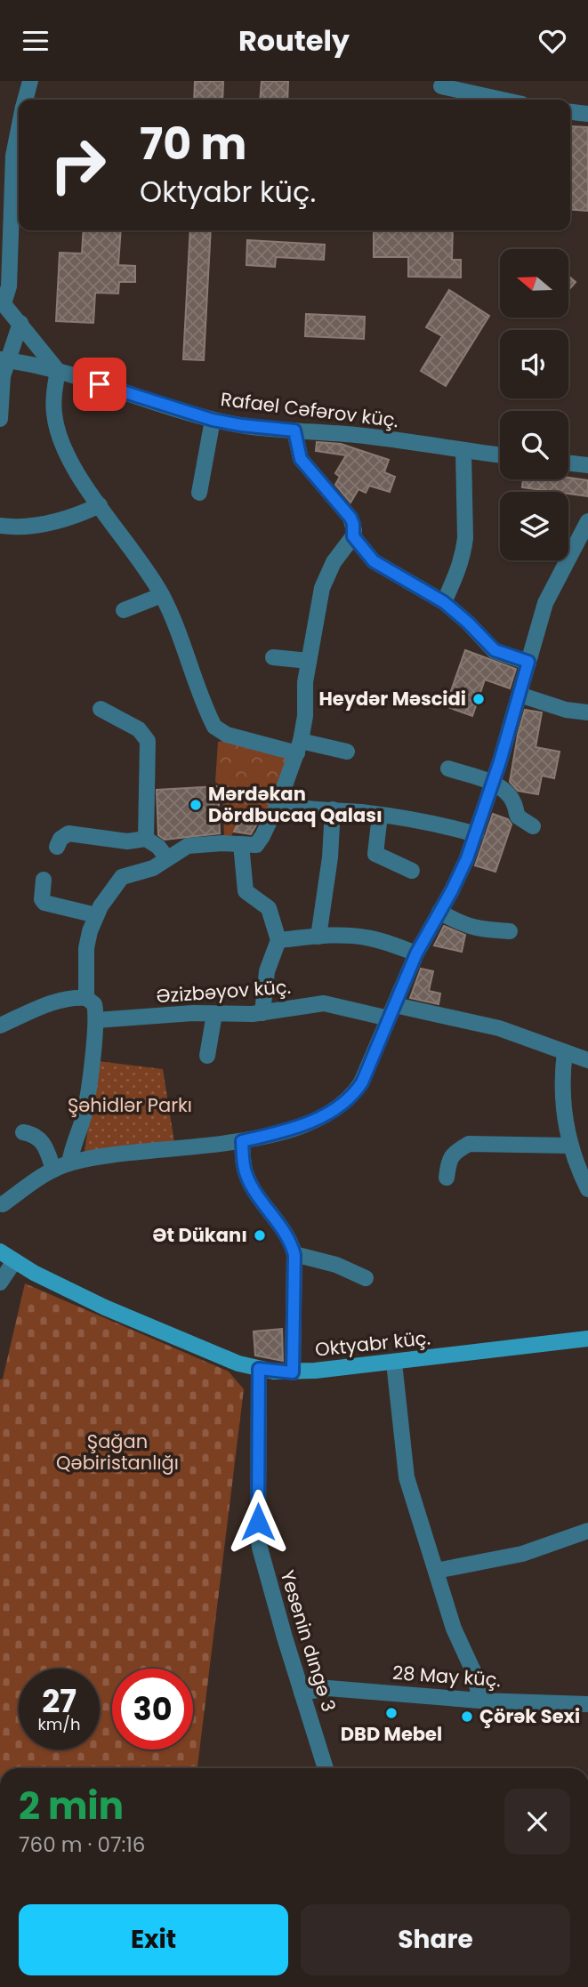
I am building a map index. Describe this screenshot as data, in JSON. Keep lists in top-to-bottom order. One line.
{"streets":{"street":["Rafael Cəfərov küç.","Əzizbəyov küç.","Oktyabr küç.","Yesenin dıngə 3","28 May küç."]},"crossings":[["Oktyabr küç.","Yesenin dıngə 3"],["Yesenin dıngə 3","28 May küç."]],"parks":["Şəhidlər Parkı","Şağan Qəbiristanlığı"],"places":["Heydər Məscidi","Mərdəkan Dördbucaq Qalası","Ət Dükanı","DBD Mebel","Çörək Sexi"],"north":"left","page":{"header":"Routely","turn":["70 m","Oktyabr küç."],"speed":"27 km/h","limit":"30","heading":["2 min","760 m · 07:16"],"buttons":["Exit","Share"]}}
